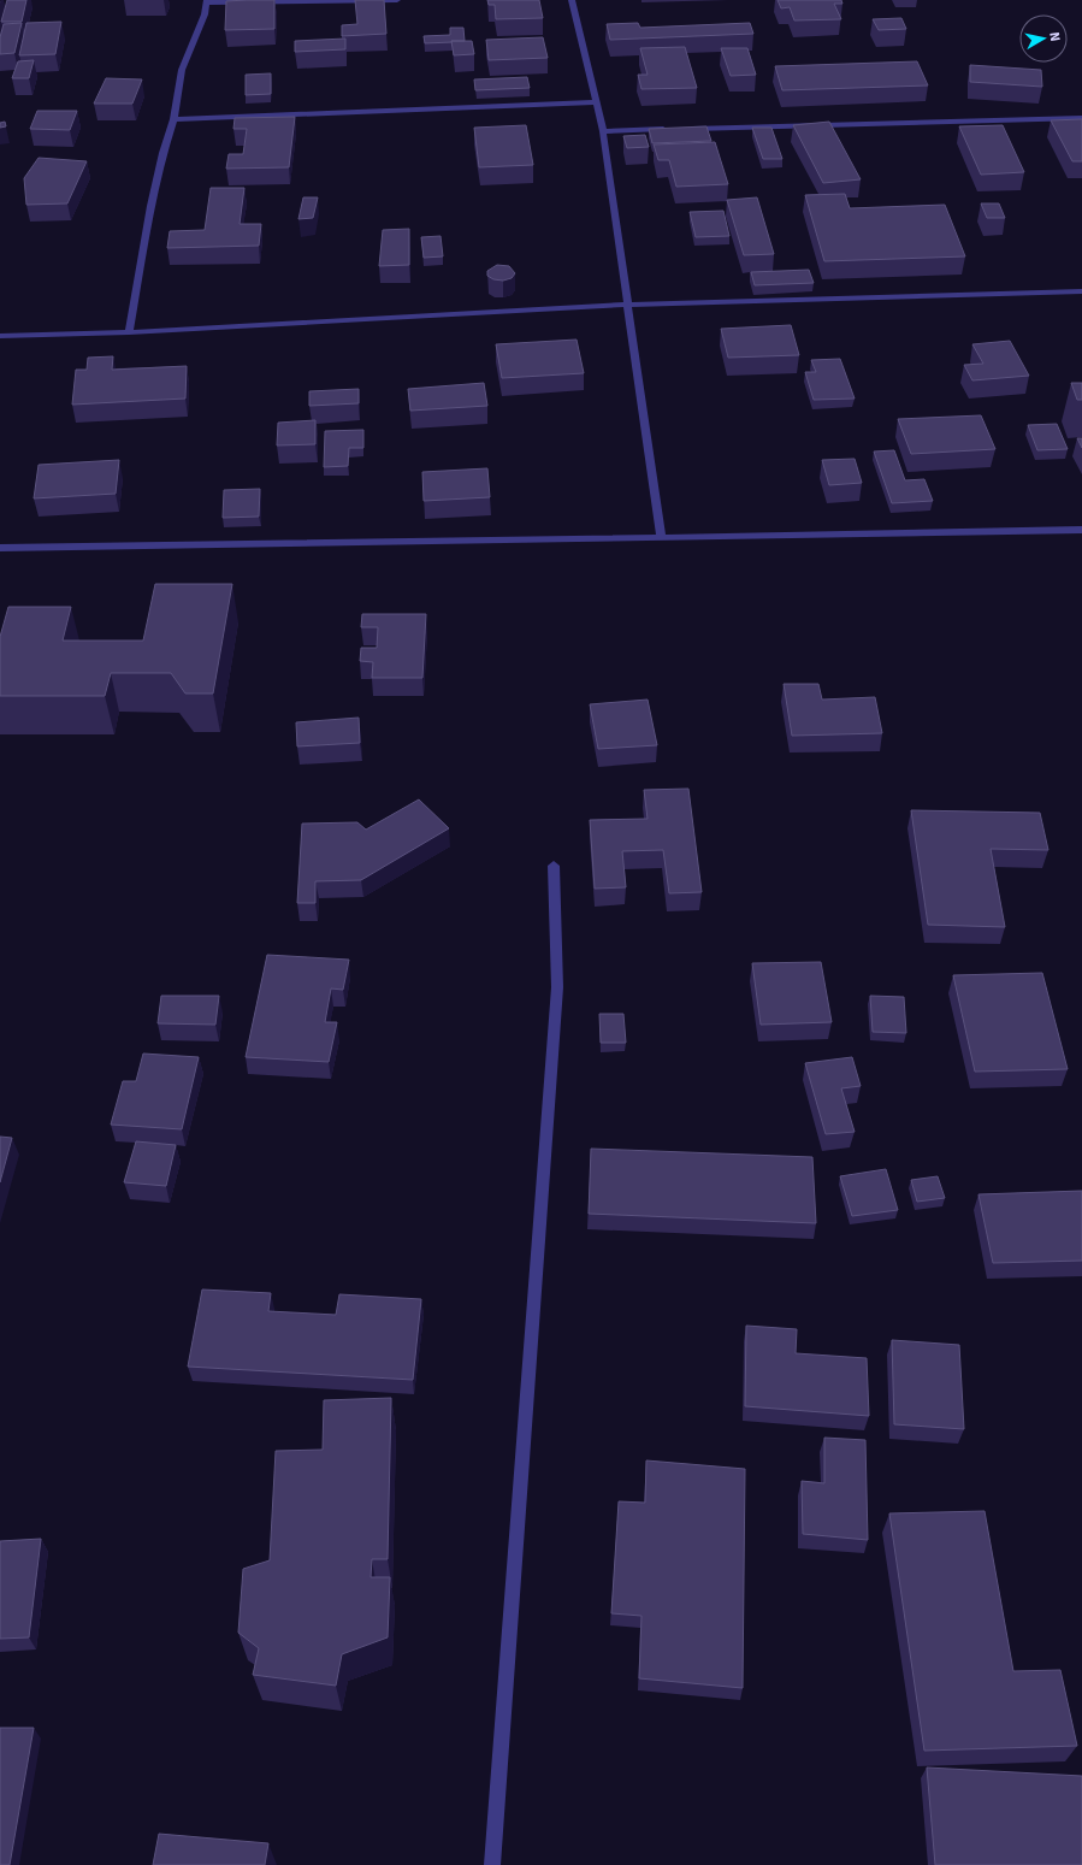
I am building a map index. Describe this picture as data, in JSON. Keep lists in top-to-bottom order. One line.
{"north":"right"}
